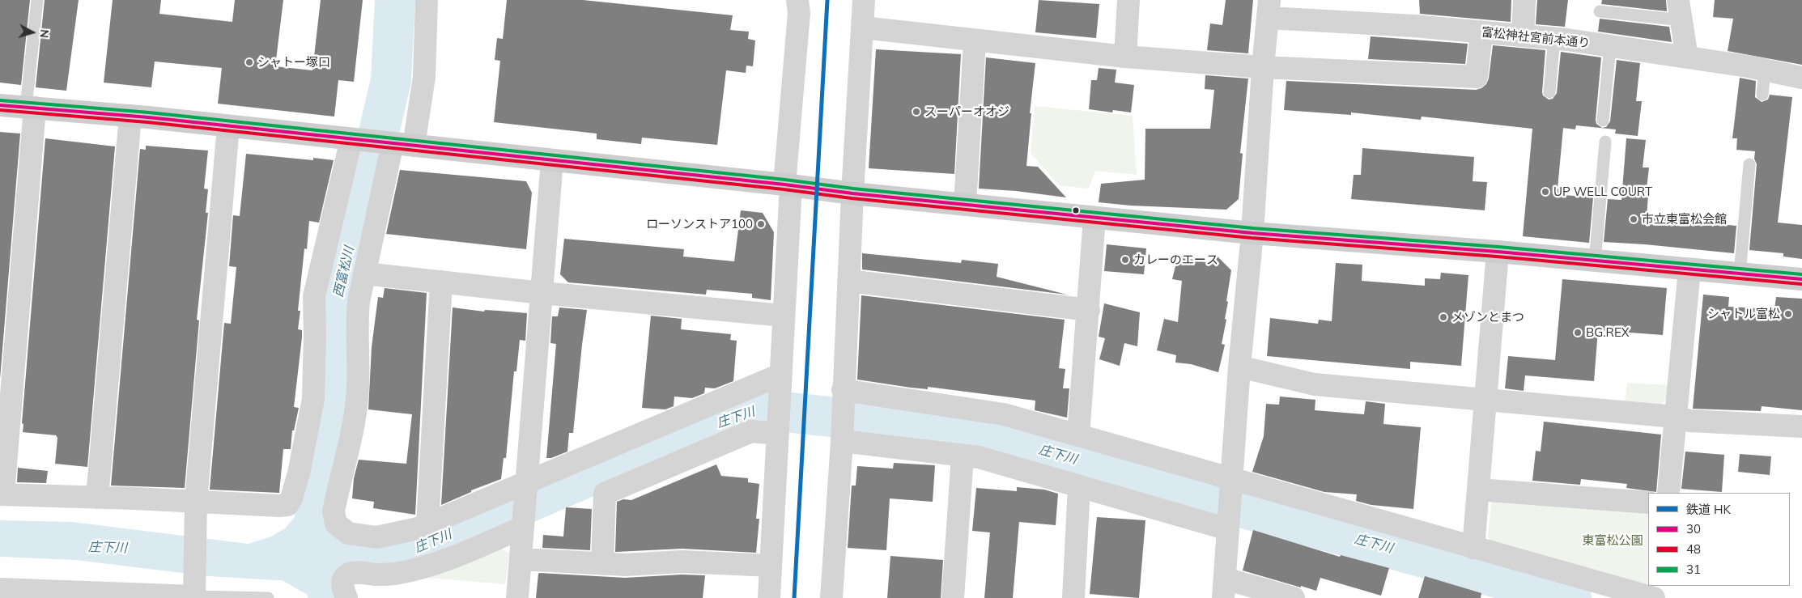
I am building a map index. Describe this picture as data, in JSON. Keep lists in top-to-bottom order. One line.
{"streets":{"street":["富松神社宮前本通り"]},"water":["西富松川","庄下川"],"parks":["東富松公園"],"places":["シャトー塚口","スーパーオオジ","UP WELL COURT","市立東富松会館","ローソンストア100","カレーのエース","シャトル富松","メゾンとまつ","BG.REX"],"lines":["rail line HK","transit line 31","transit line 30","transit line 48"],"legend":["鉄道 HK","30","48","31"],"north":"right"}
